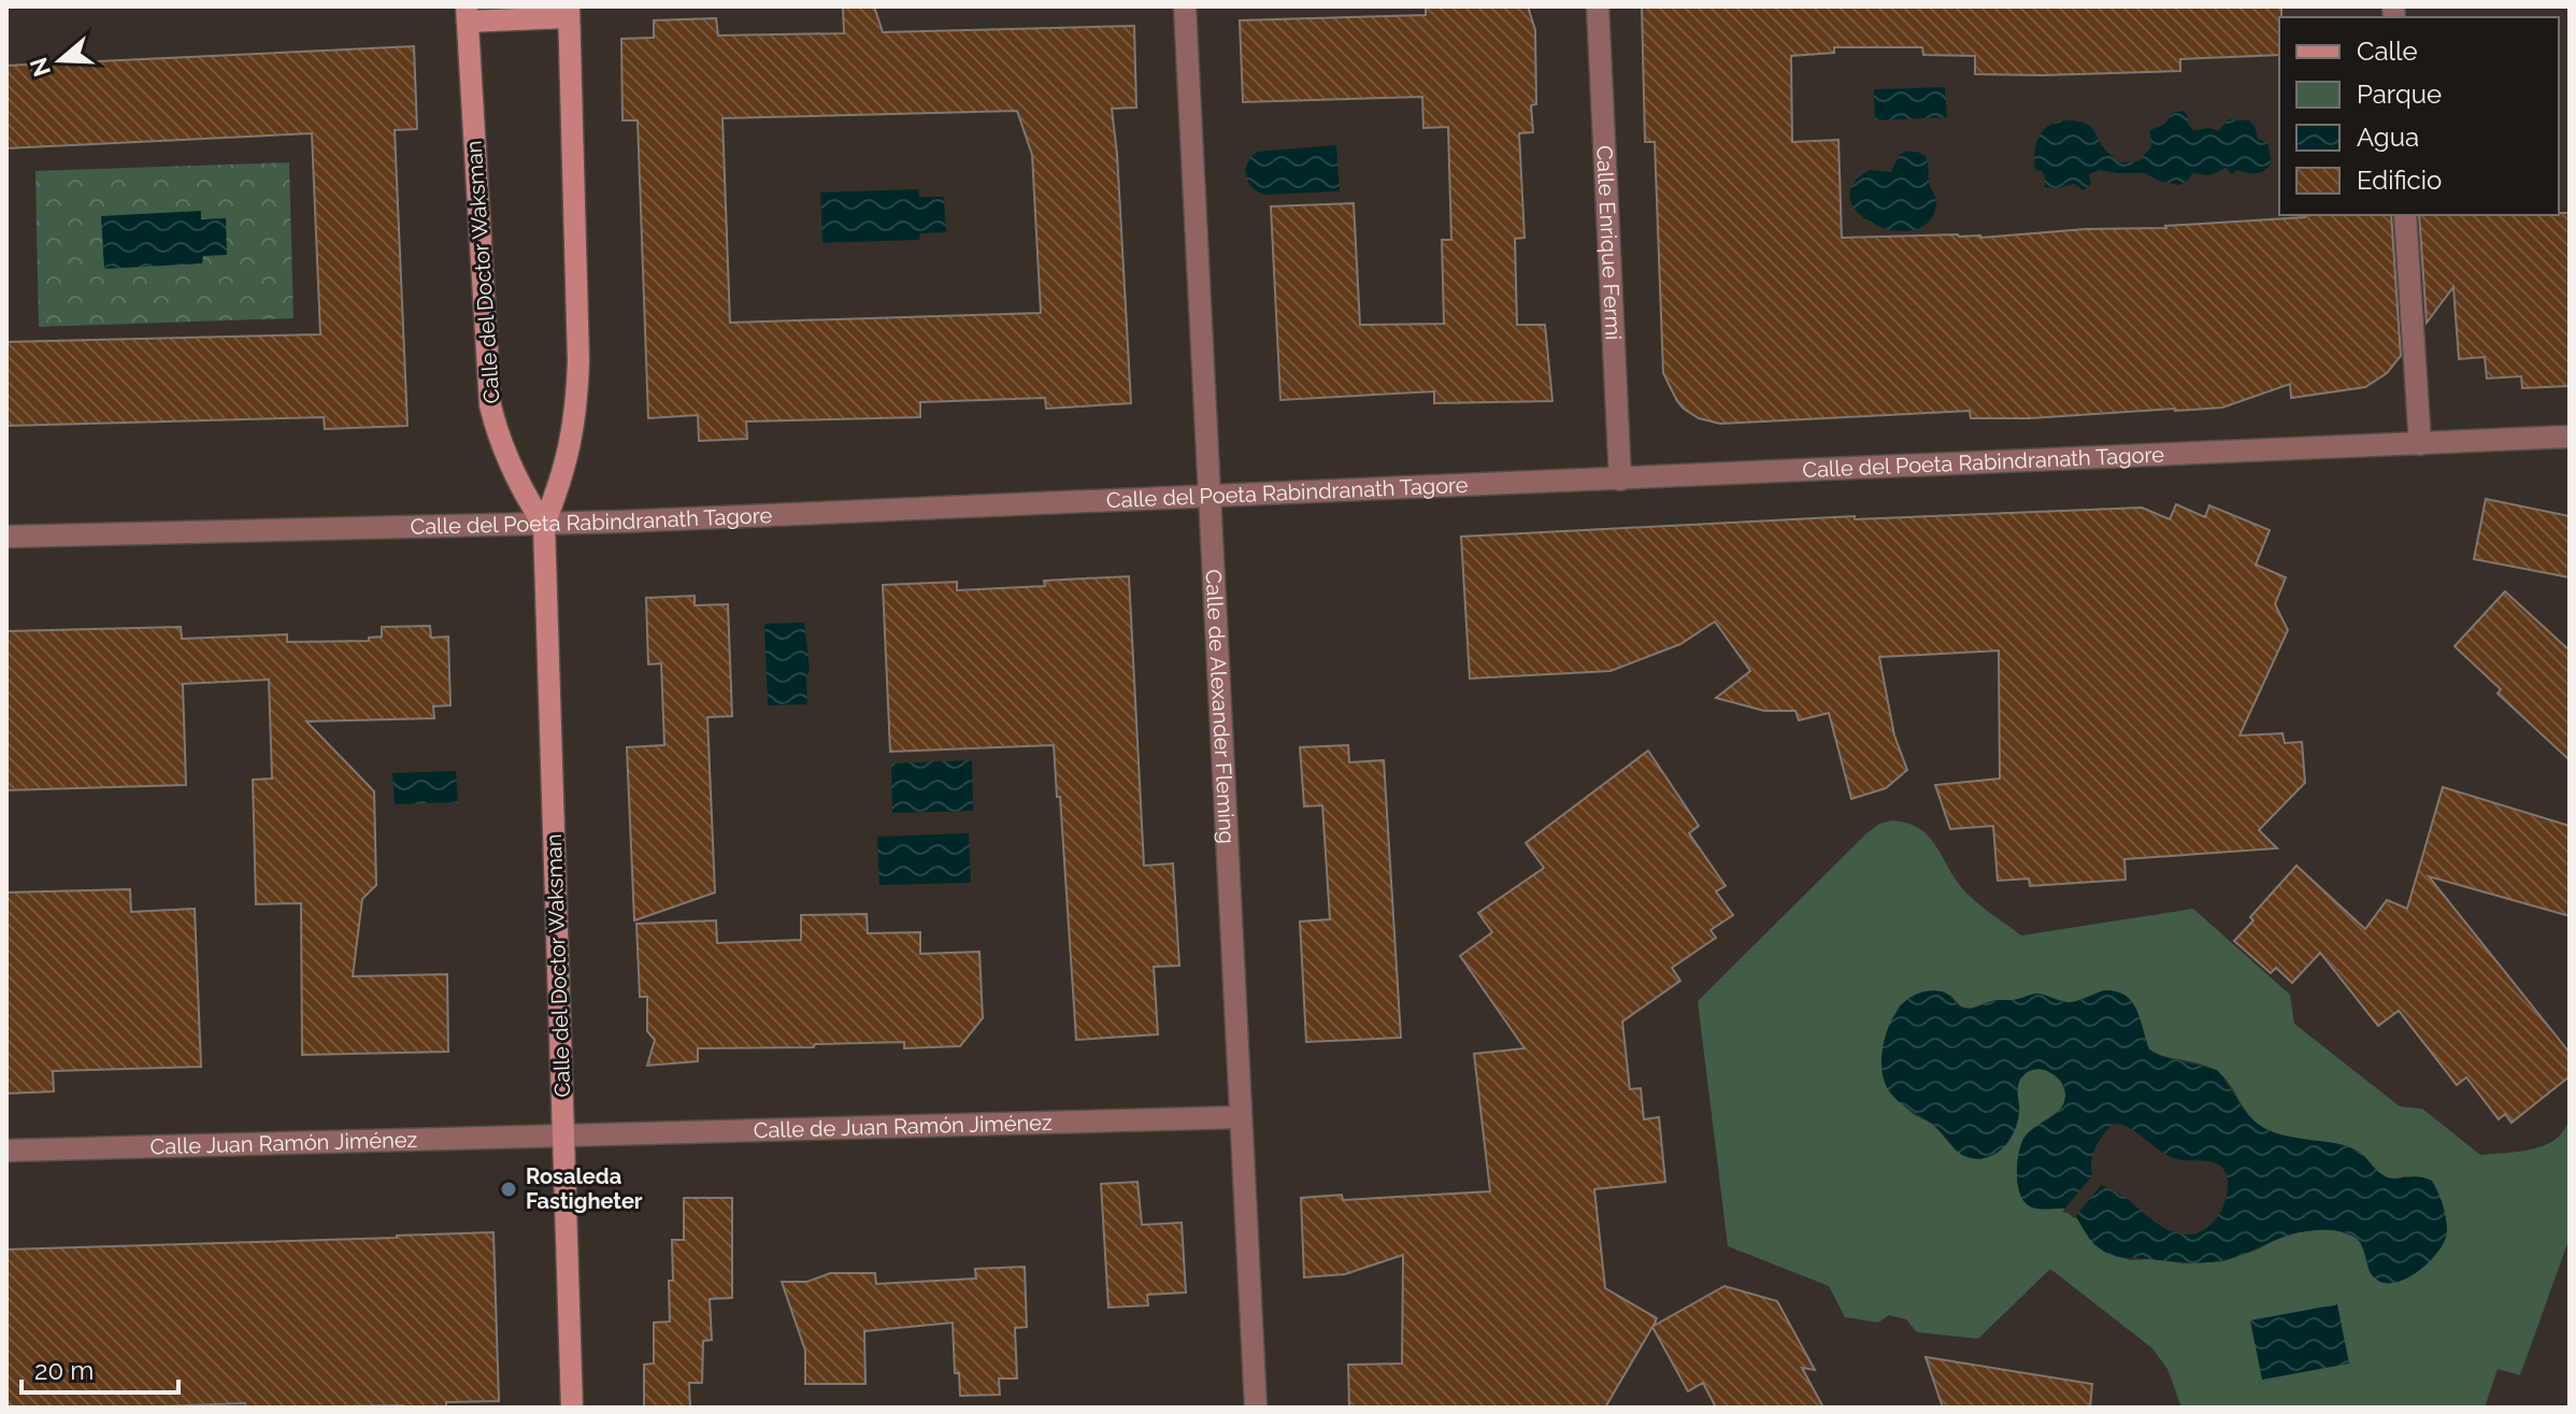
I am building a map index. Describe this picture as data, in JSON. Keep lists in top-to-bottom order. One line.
{"streets":{"main road":["Calle del Doctor Waksman"],"street":["Calle Enrique Fermi","Calle del Poeta Rabindranath Tagore","Calle de Alexander Fleming","Calle de Juan Ramón Jiménez","Calle Juan Ramón Jiménez"]},"crossings":[["Calle Enrique Fermi","Calle del Poeta Rabindranath Tagore"],["Calle del Doctor Waksman","Calle del Poeta Rabindranath Tagore"],["Calle del Doctor Waksman","Calle de Juan Ramón Jiménez"],["Calle del Doctor Waksman","Calle Juan Ramón Jiménez"],["Calle del Poeta Rabindranath Tagore","Calle de Alexander Fleming"],["Calle de Alexander Fleming","Calle de Juan Ramón Jiménez"],["Calle de Juan Ramón Jiménez","Calle Juan Ramón Jiménez"]],"places":["Rosaleda Fastigheter"],"legend":["Calle","Parque","Agua","Edificio"],"scale_bar":"20 m","north":"left"}
